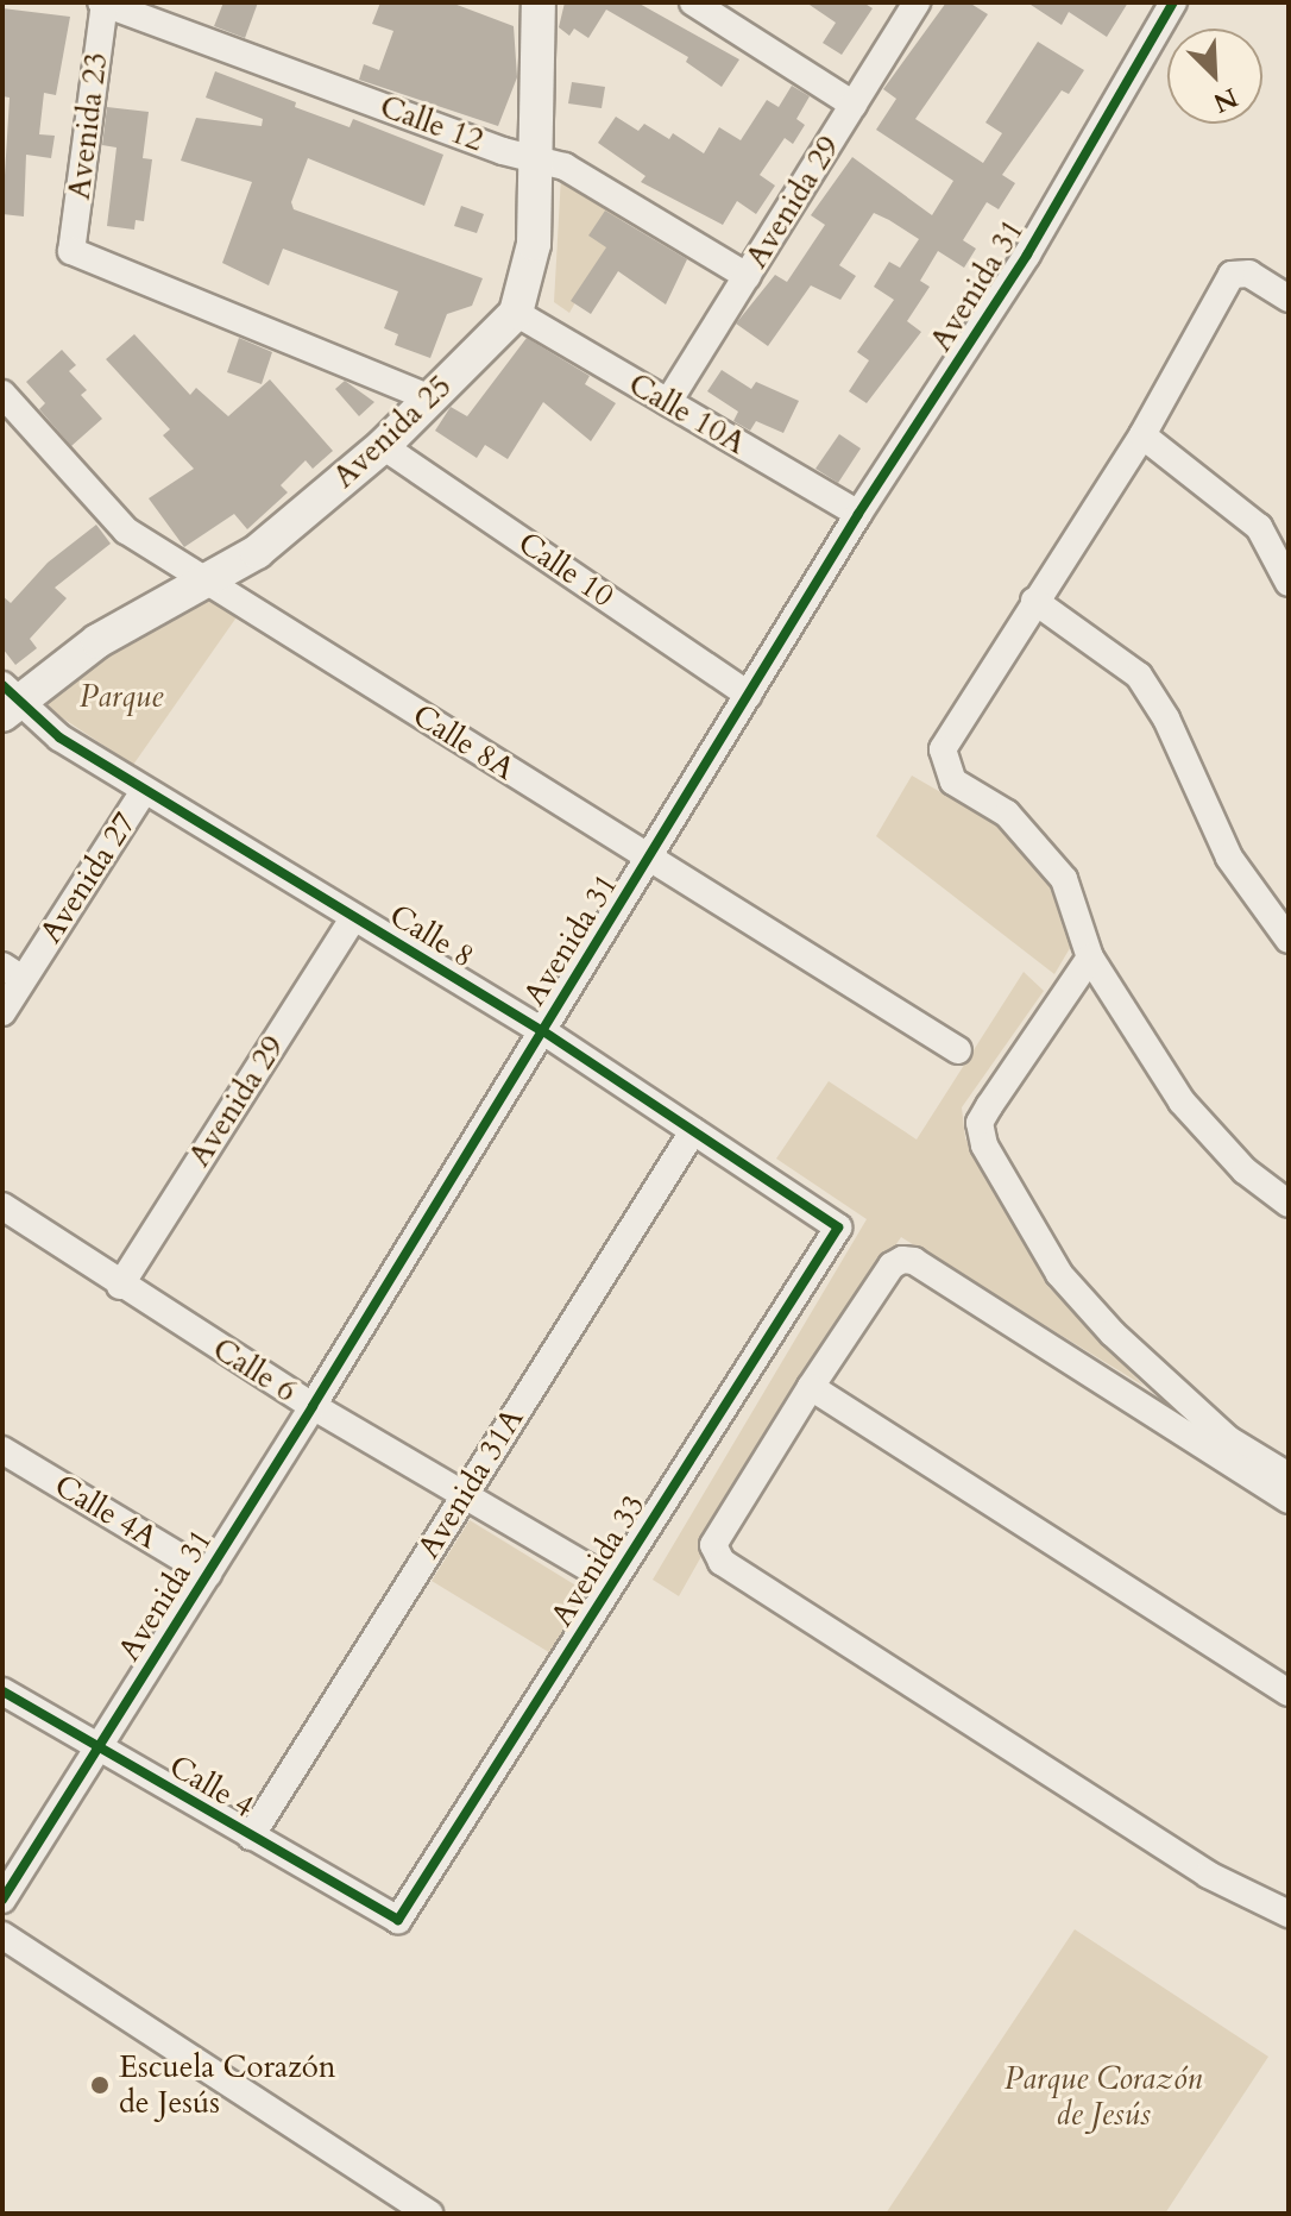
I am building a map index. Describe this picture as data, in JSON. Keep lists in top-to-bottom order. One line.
{"streets":{"street":["Calle 12","Avenida 23","Avenida 29","Avenida 31","Calle 10A","Avenida 25","Calle 10","Calle 8A","Avenida 27","Calle 8","Calle 6","Avenida 31A","Calle 4A","Avenida 33","Calle 4"]},"crossings":[["Calle 12","Avenida 23"],["Calle 12","Avenida 29"],["Avenida 23","Avenida 25"],["Avenida 29","Calle 10A"],["Avenida 29","Calle 8"],["Avenida 29","Calle 6"],["Avenida 31","Calle 10A"],["Avenida 31","Calle 10"],["Avenida 31","Calle 8A"],["Avenida 31","Calle 8"],["Avenida 31","Calle 6"],["Avenida 31","Calle 4A"],["Avenida 31","Calle 4"],["Calle 10A","Avenida 25"],["Avenida 25","Calle 10"],["Avenida 25","Calle 8A"],["Avenida 25","Calle 8"],["Avenida 27","Calle 8"],["Calle 8","Avenida 31A"],["Calle 8","Avenida 33"],["Calle 6","Avenida 31A"],["Calle 6","Avenida 33"],["Avenida 31A","Calle 4"],["Avenida 33","Calle 4"]],"parks":["Parque","Parque Corazón de Jesús"],"places":["Escuela Corazón de Jesús"],"north":"bottom right"}
